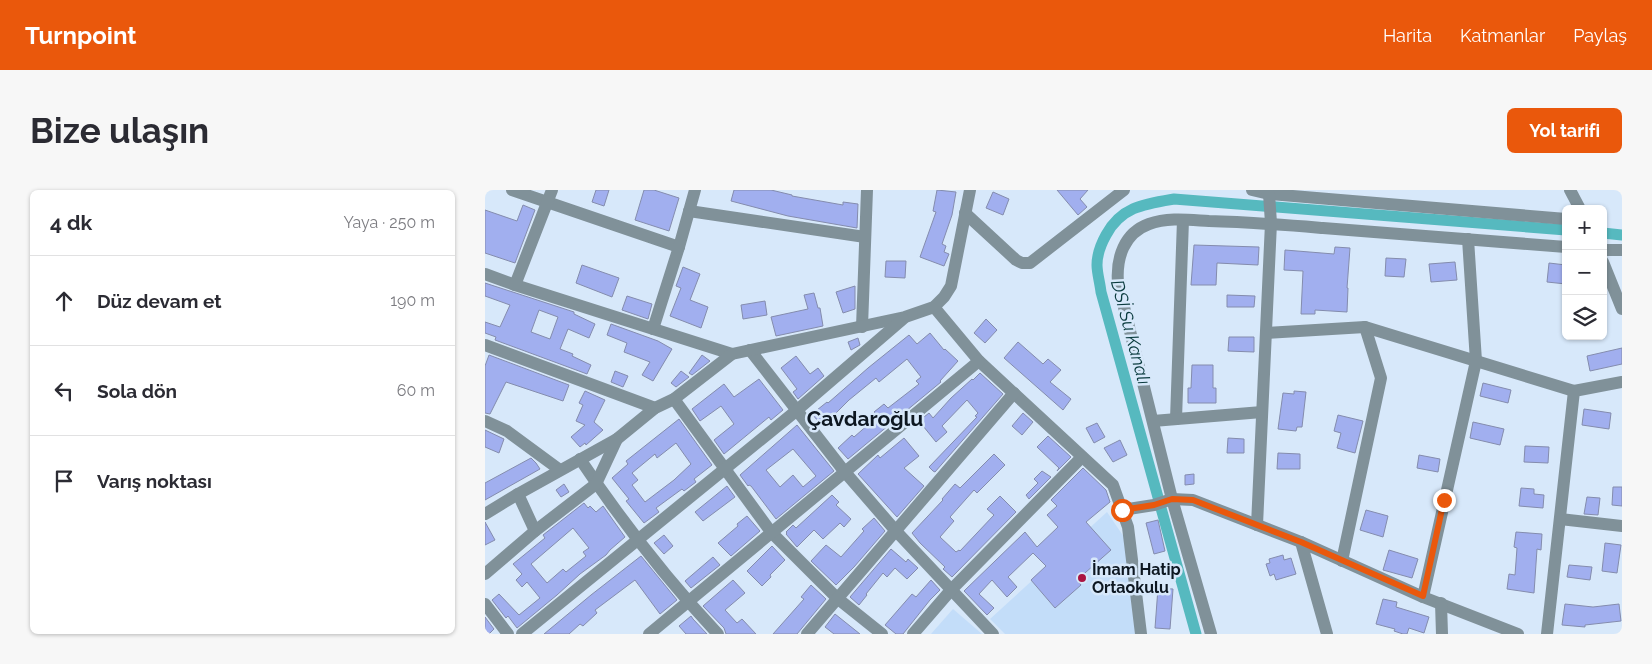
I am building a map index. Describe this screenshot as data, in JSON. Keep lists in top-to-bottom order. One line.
{"districts":["Çavdaroğlu"],"water":["DSİ Su Kanalı"],"places":["İmam Hatip Ortaokulu"],"page":{"header":"Turnpoint","nav":["Harita","Katmanlar","Paylaş"],"buttons":"Yol tarifi","title":"Bize ulaşın","heading":["4 dk","Yaya · 250 m"],"map_buttons":["+","−"],"list":[["Düz devam et","190 m"],["Sola dön","60 m"],"Varış noktası"]}}
